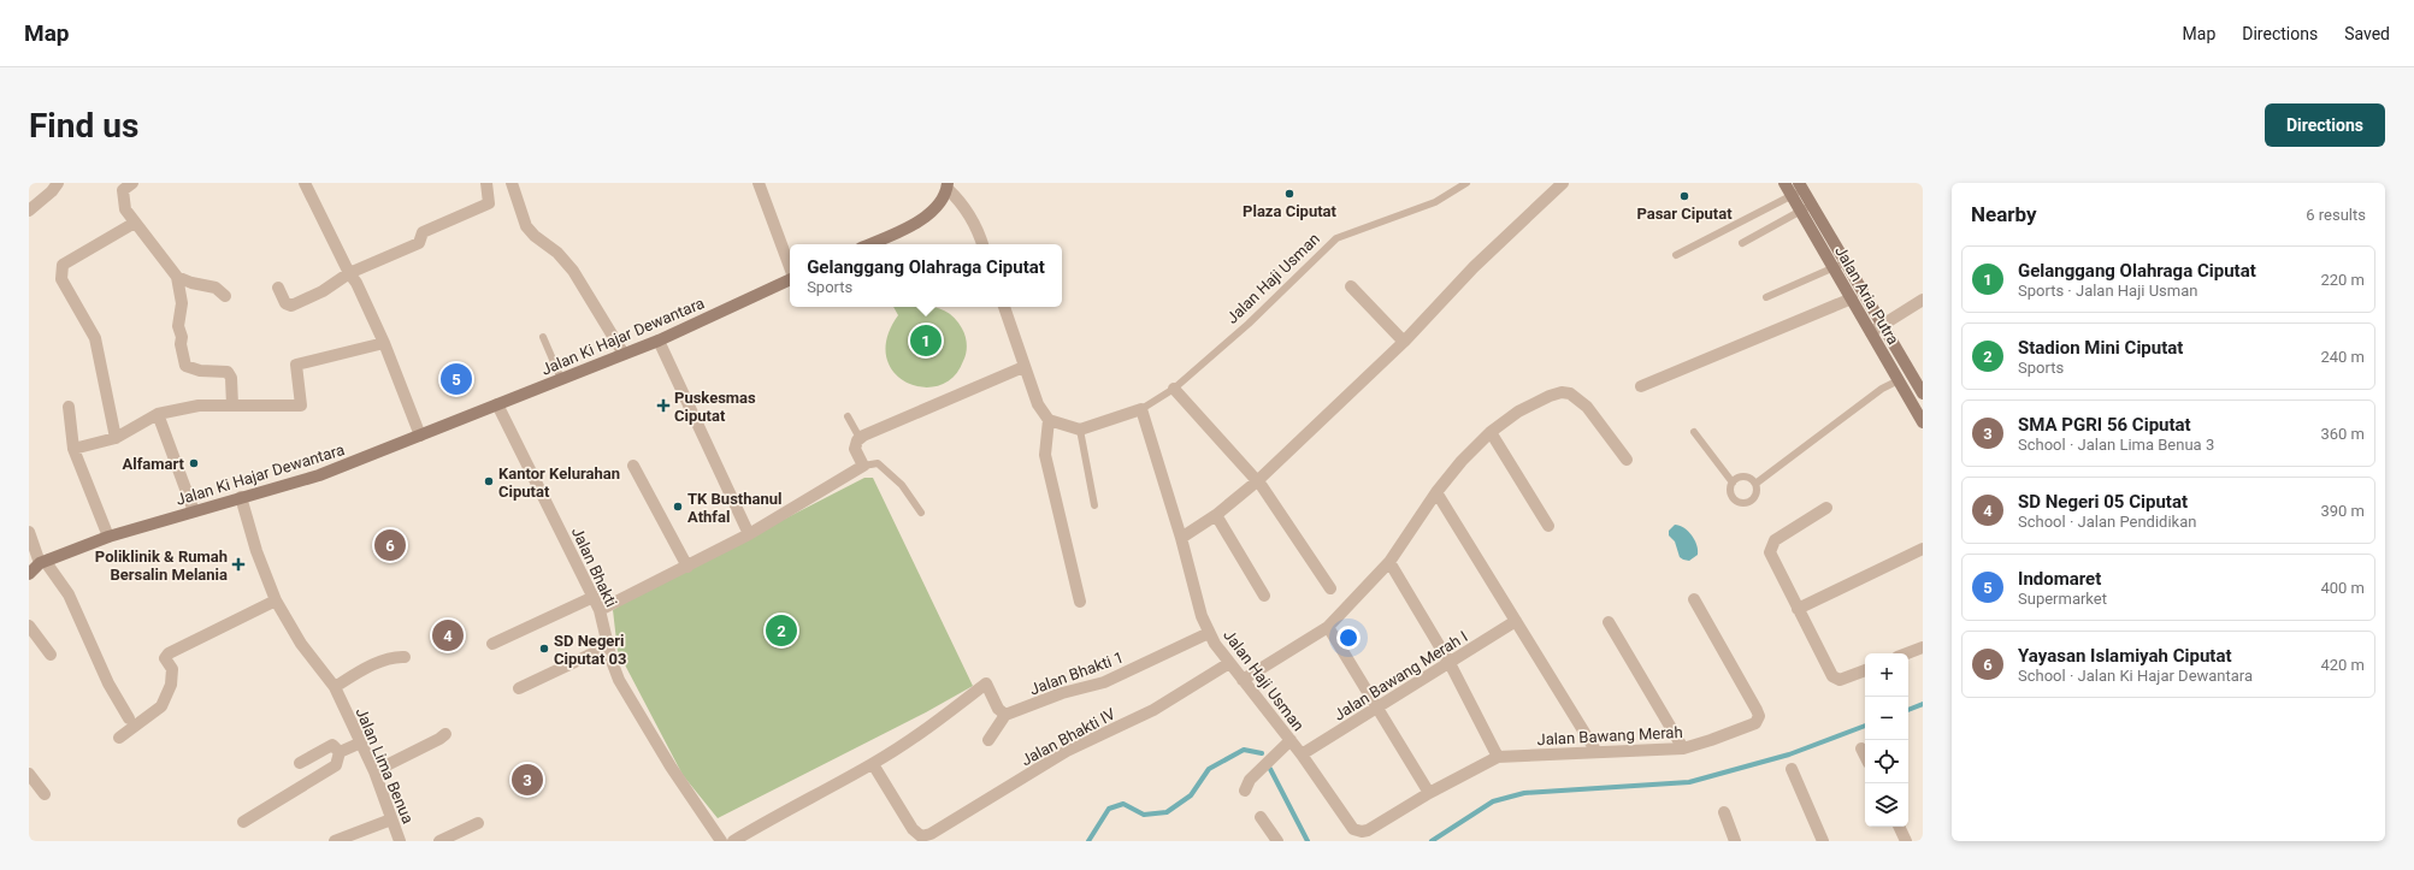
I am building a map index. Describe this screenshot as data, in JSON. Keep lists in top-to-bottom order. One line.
{"streets":{"main road":["Jalan Aria Putra","Jalan Ki Hajar Dewantara"],"street":["Jalan Haji Usman","Jalan Bhakti","Jalan Bhakti 1","Jalan Bawang Merah I","Jalan Bawang Merah","Jalan Bhakti IV","Jalan Lima Benua"]},"crossings":[["Jalan Haji Usman","Jalan Bhakti 1"],["Jalan Haji Usman","Jalan Bawang Merah I"],["Jalan Haji Usman","Jalan Bawang Merah"],["Jalan Haji Usman","Jalan Bhakti IV"],["Jalan Ki Hajar Dewantara","Jalan Bhakti"],["Jalan Ki Hajar Dewantara","Jalan Lima Benua"]],"places":{"other":["Plaza Ciputat","Pasar Ciputat","Alfamart","Kantor Kelurahan Ciputat","TK Busthanul Athfal","SD Negeri Ciputat 03"],"health":["Puskesmas Ciputat","Poliklinik & Rumah Bersalin Melania"]},"page":{"header":"Map","nav":["Map","Directions","Saved"],"buttons":"Directions","title":"Find us","heading":["Nearby","6 results"],"popup":["Gelanggang Olahraga Ciputat","Sports"],"list":[{"mark":"1","name":"Gelanggang Olahraga Ciputat","note":"Sports · Jalan Haji Usman","value":"220 m"},{"mark":"2","name":"Stadion Mini Ciputat","note":"Sports","value":"240 m"},{"mark":"3","name":"SMA PGRI 56 Ciputat","note":"School · Jalan Lima Benua 3","value":"360 m"},{"mark":"4","name":"SD Negeri 05 Ciputat","note":"School · Jalan Pendidikan","value":"390 m"},{"mark":"5","name":"Indomaret","note":"Supermarket","value":"400 m"},{"mark":"6","name":"Yayasan Islamiyah Ciputat","note":"School · Jalan Ki Hajar Dewantara","value":"420 m"}],"pins":["1","5","6","2","4","3"],"map_buttons":["+","−"]}}
